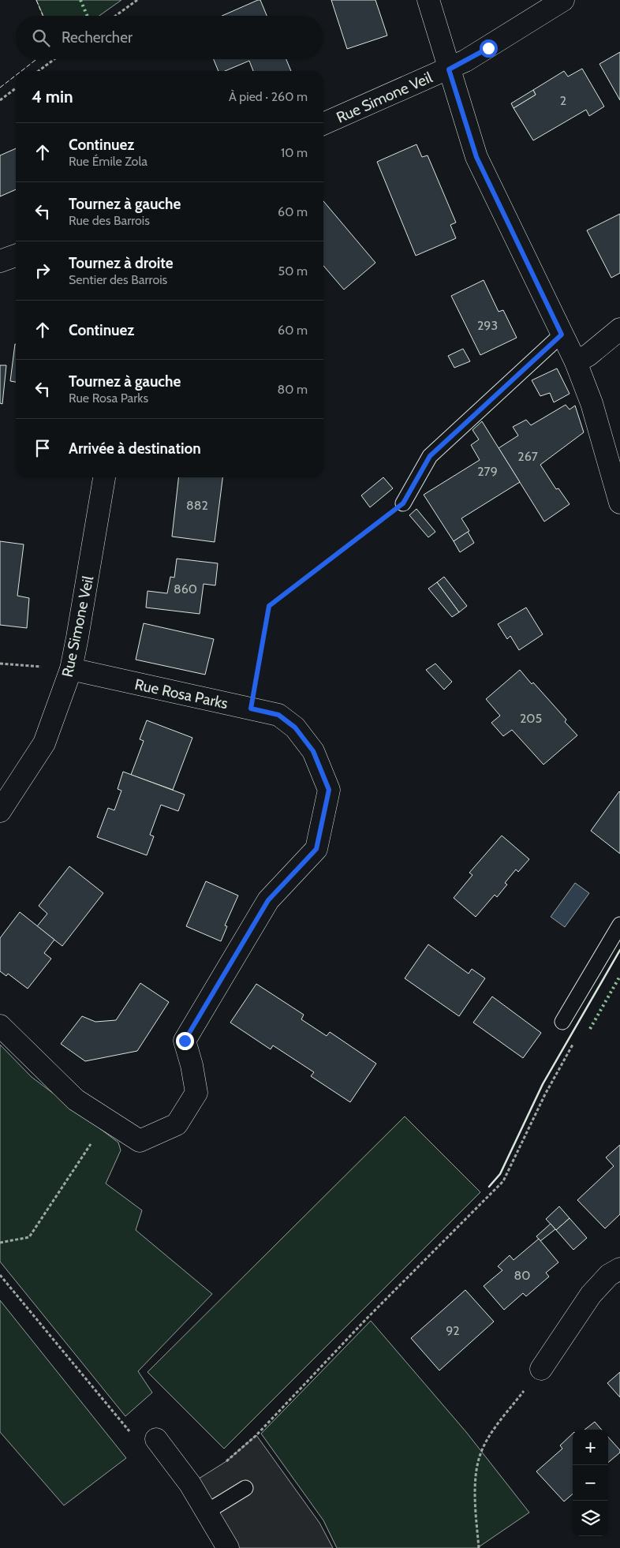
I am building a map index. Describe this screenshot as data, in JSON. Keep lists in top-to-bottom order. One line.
{"streets":{"street":["Rue Simone Veil","Rue Rosa Parks"]},"crossings":[["Rue Simone Veil","Rue Rosa Parks"]],"house_numbers":["2","293","267","279","882","860","205","80","92"],"page":{"search":"Rechercher","heading":["4 min","À pied · 260 m"],"list":[["Continuez","Rue Émile Zola","10 m"],["Tournez à gauche","Rue des Barrois","60 m"],["Tournez à droite","Sentier des Barrois","50 m"],["Continuez","60 m"],["Tournez à gauche","Rue Rosa Parks","80 m"],"Arrivée à destination"],"map_buttons":["+","−"]}}
